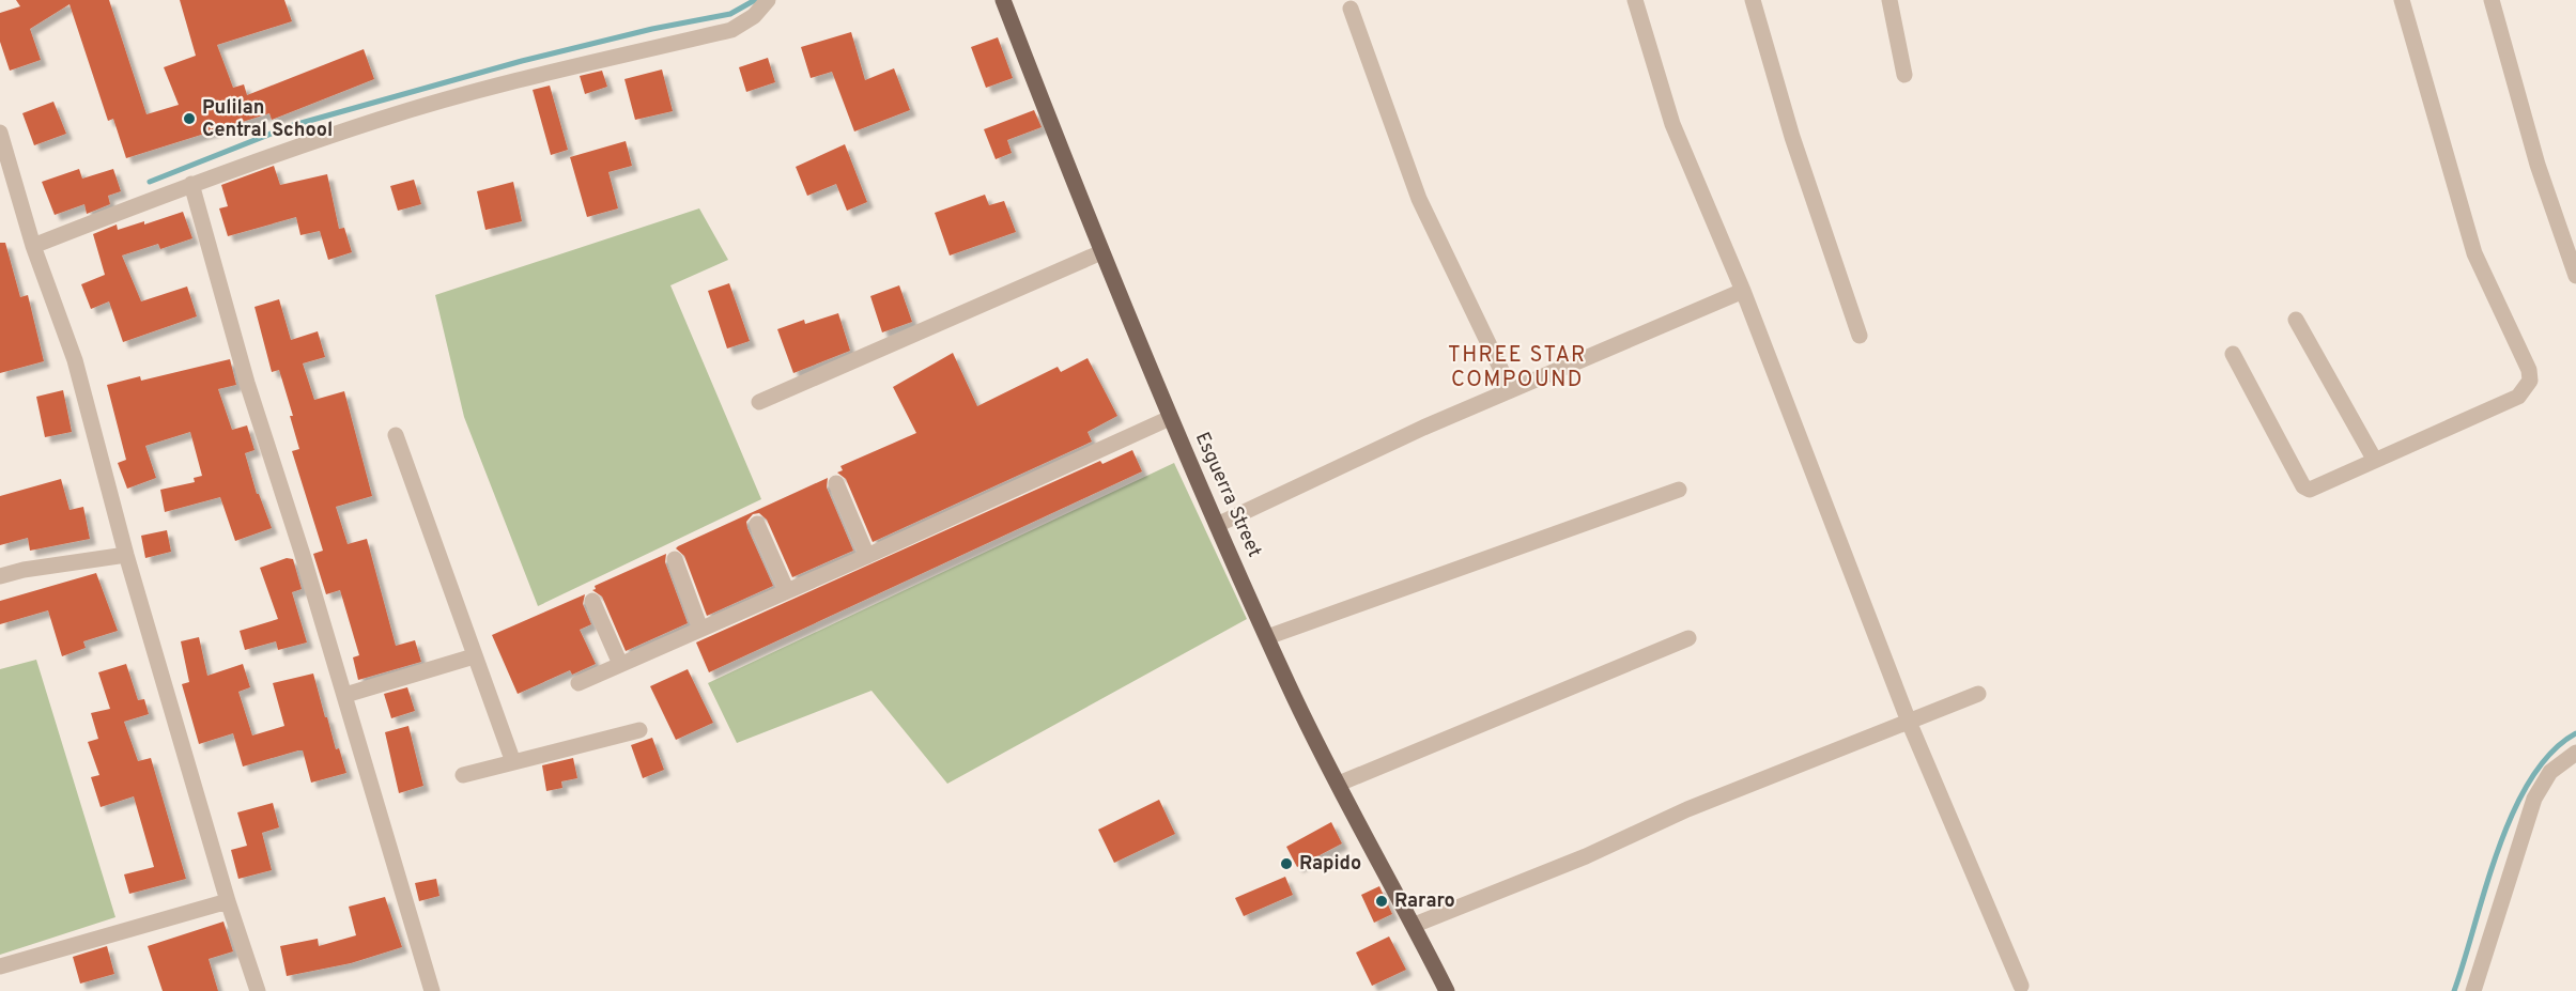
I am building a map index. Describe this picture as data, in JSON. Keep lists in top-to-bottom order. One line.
{"streets":{"main road":["Esguerra Street"]},"districts":["THREE STAR COMPOUND"],"places":["Pulilan Central School","Rapido","Rararo"]}
